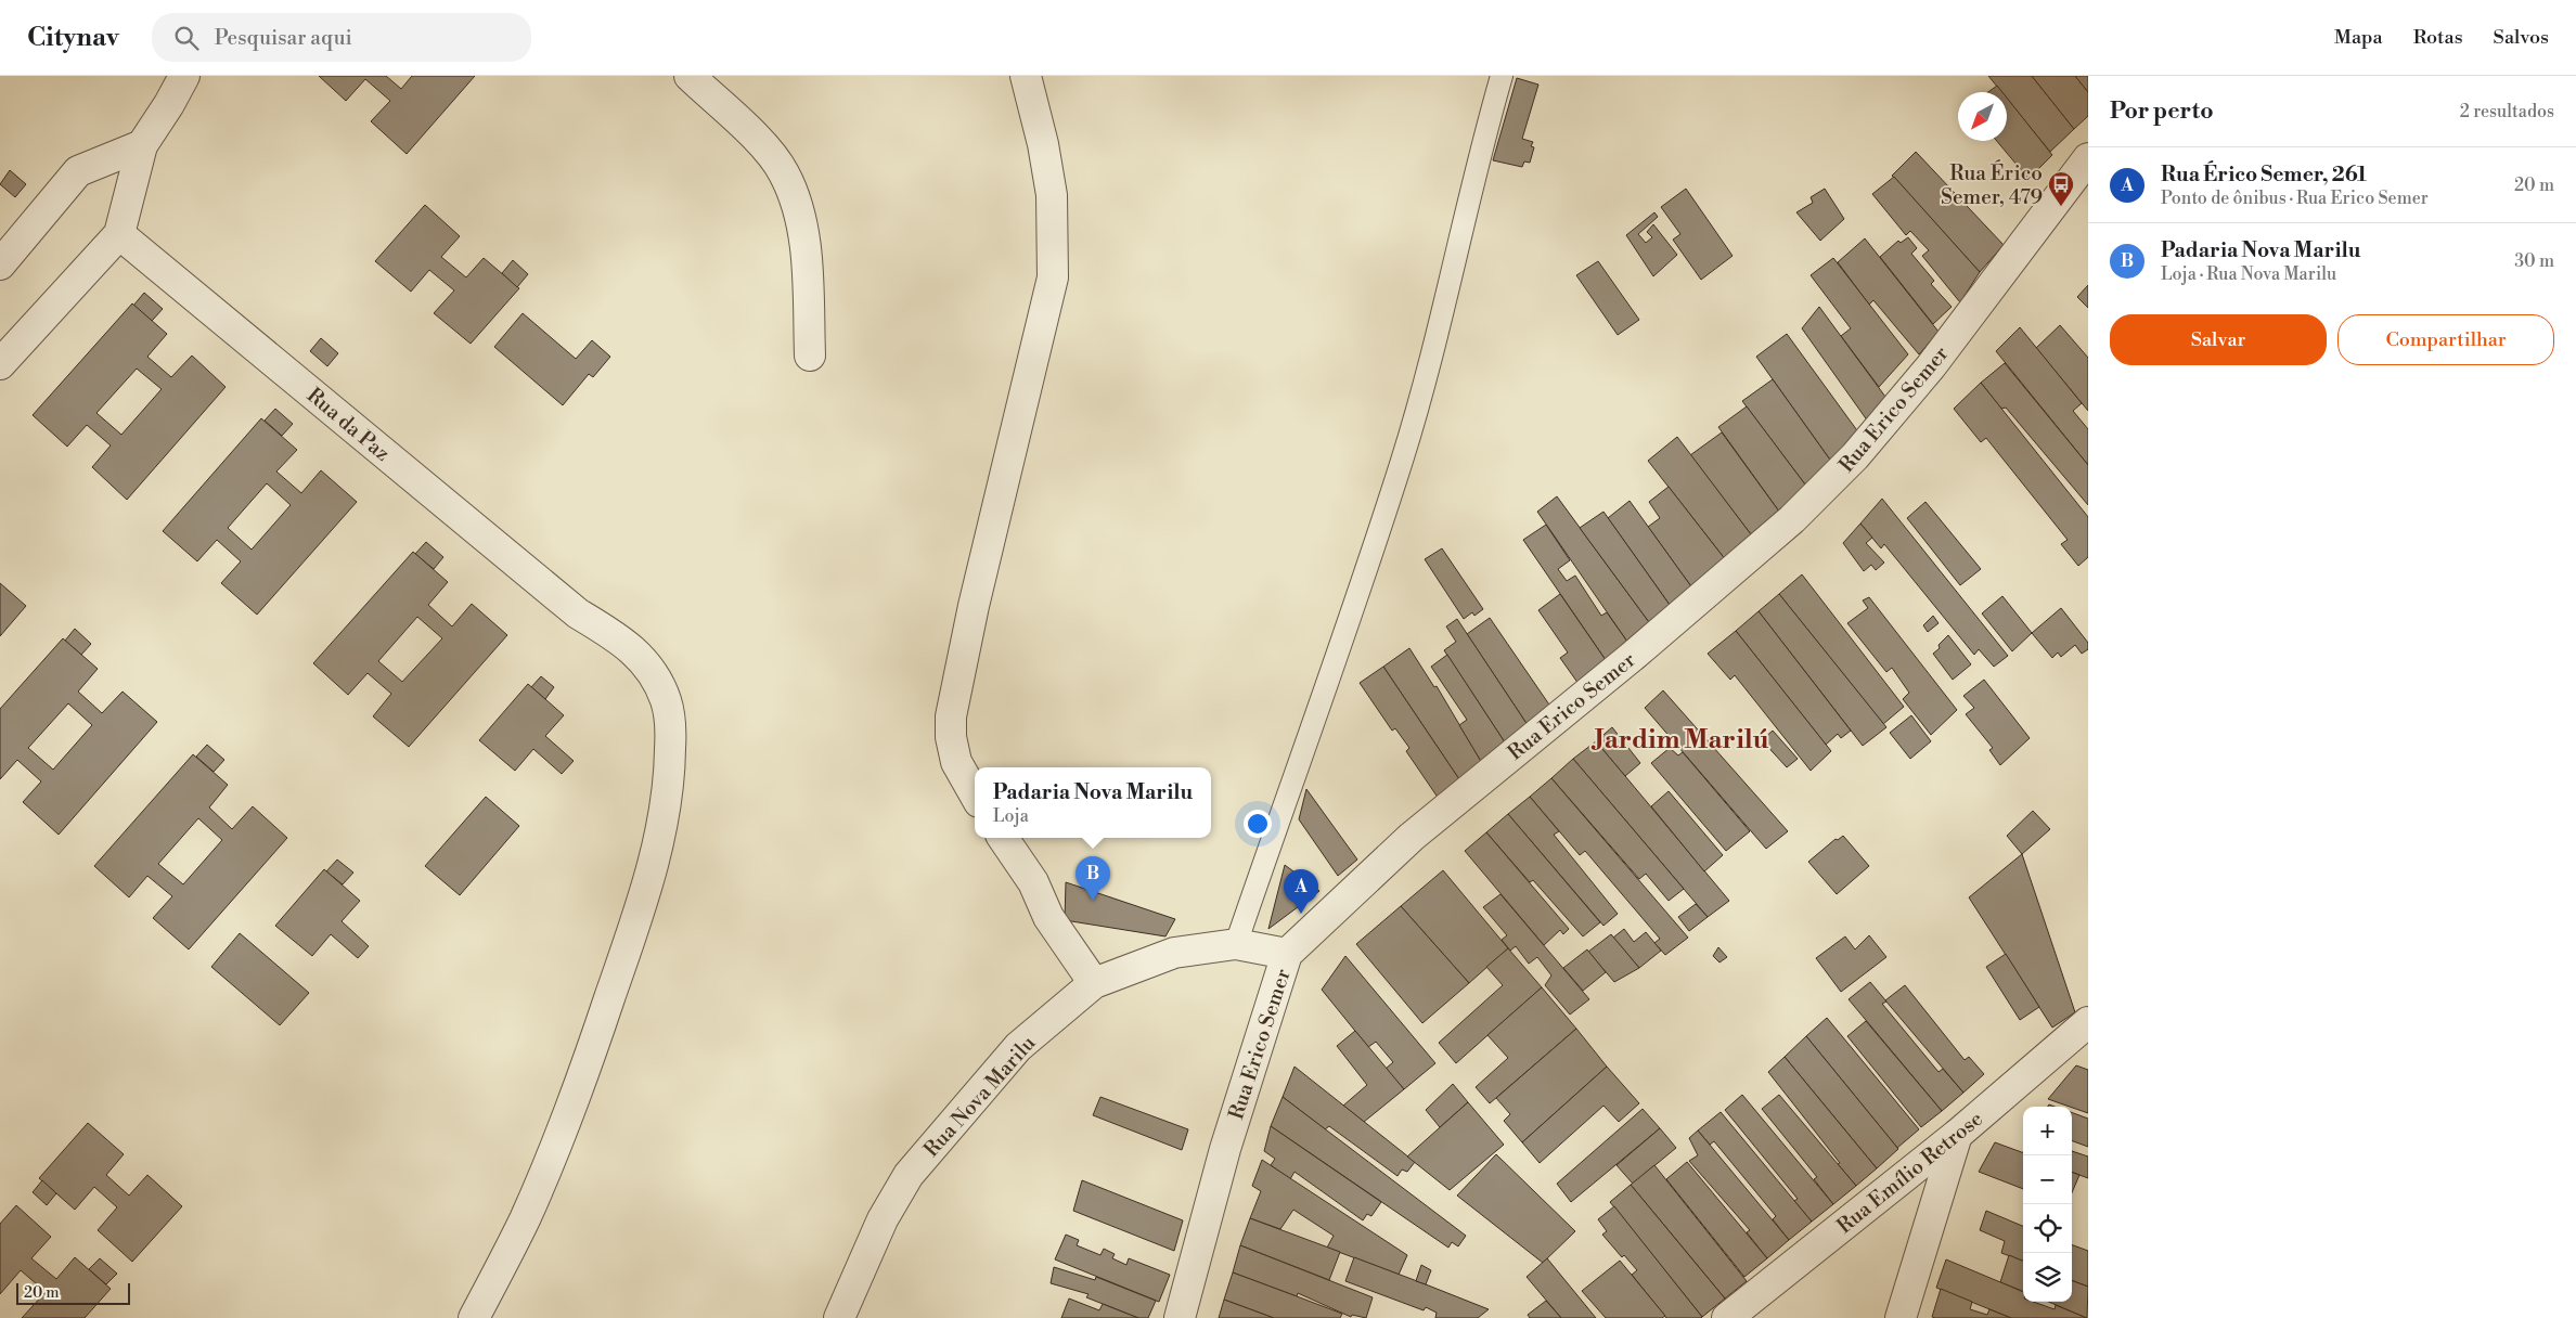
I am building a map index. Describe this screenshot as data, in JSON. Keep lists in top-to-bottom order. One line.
{"streets":{"street":["Rua Erico Semer","Rua da Paz","Rua Nova Marilu","Rua Emílio Retrose"]},"crossings":[["Rua Erico Semer","Rua Nova Marilu"]],"districts":["Jardim Marilú"],"places":{"bus stop":["Rua Érico Semer, 479"]},"scale_bar":"20 m","north":"bottom left","page":{"header":"Citynav","search":"Pesquisar aqui","nav":["Mapa","Rotas","Salvos"],"heading":["Por perto","2 resultados"],"list":[{"mark":"A","name":"Rua Érico Semer, 261","note":"Ponto de ônibus · Rua Erico Semer","value":"20 m"},{"mark":"B","name":"Padaria Nova Marilu","note":"Loja · Rua Nova Marilu","value":"30 m"}],"buttons":["Salvar","Compartilhar"],"popup":["Padaria Nova Marilu","Loja"],"pins":["B","A"],"map_buttons":["+","−"],"scale":"20 m"}}
